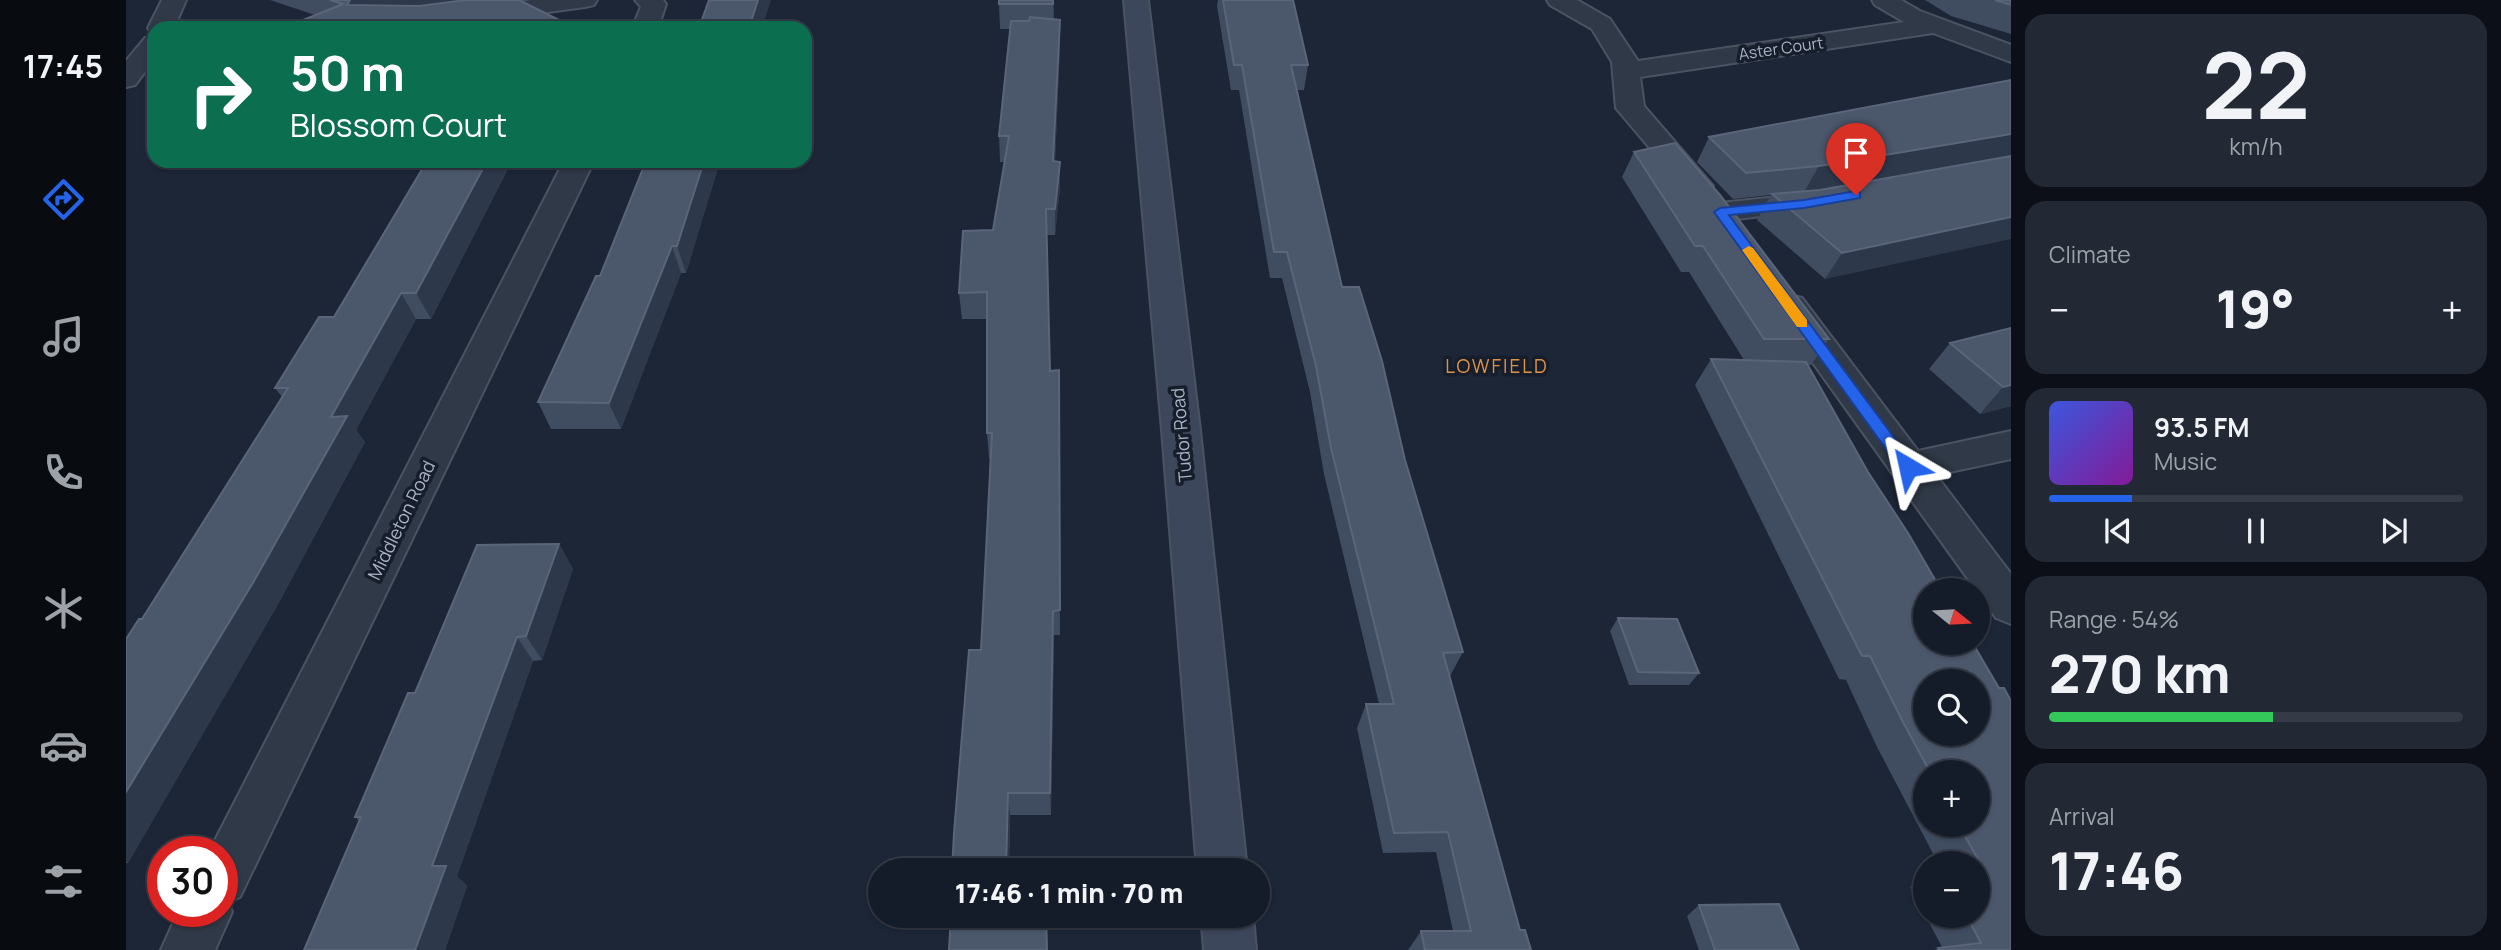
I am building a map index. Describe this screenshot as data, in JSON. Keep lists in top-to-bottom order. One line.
{"streets":{"street":["Aster Court","Tudor Road","Middleton Road"]},"districts":["LOWFIELD"],"north":"right","page":{"tabs":"17:45","tile":[["22","km/h"],"Climate",["Range · 54%","270 km"],["Arrival","17:46"]],"turn":["50 m","Blossom Court"],"heat":["−","19°","+"],"song":["93.5 FM","Music"],"map_buttons":["+","−"],"limit":"30","trip":"17:46 · 1 min · 70 m"}}
